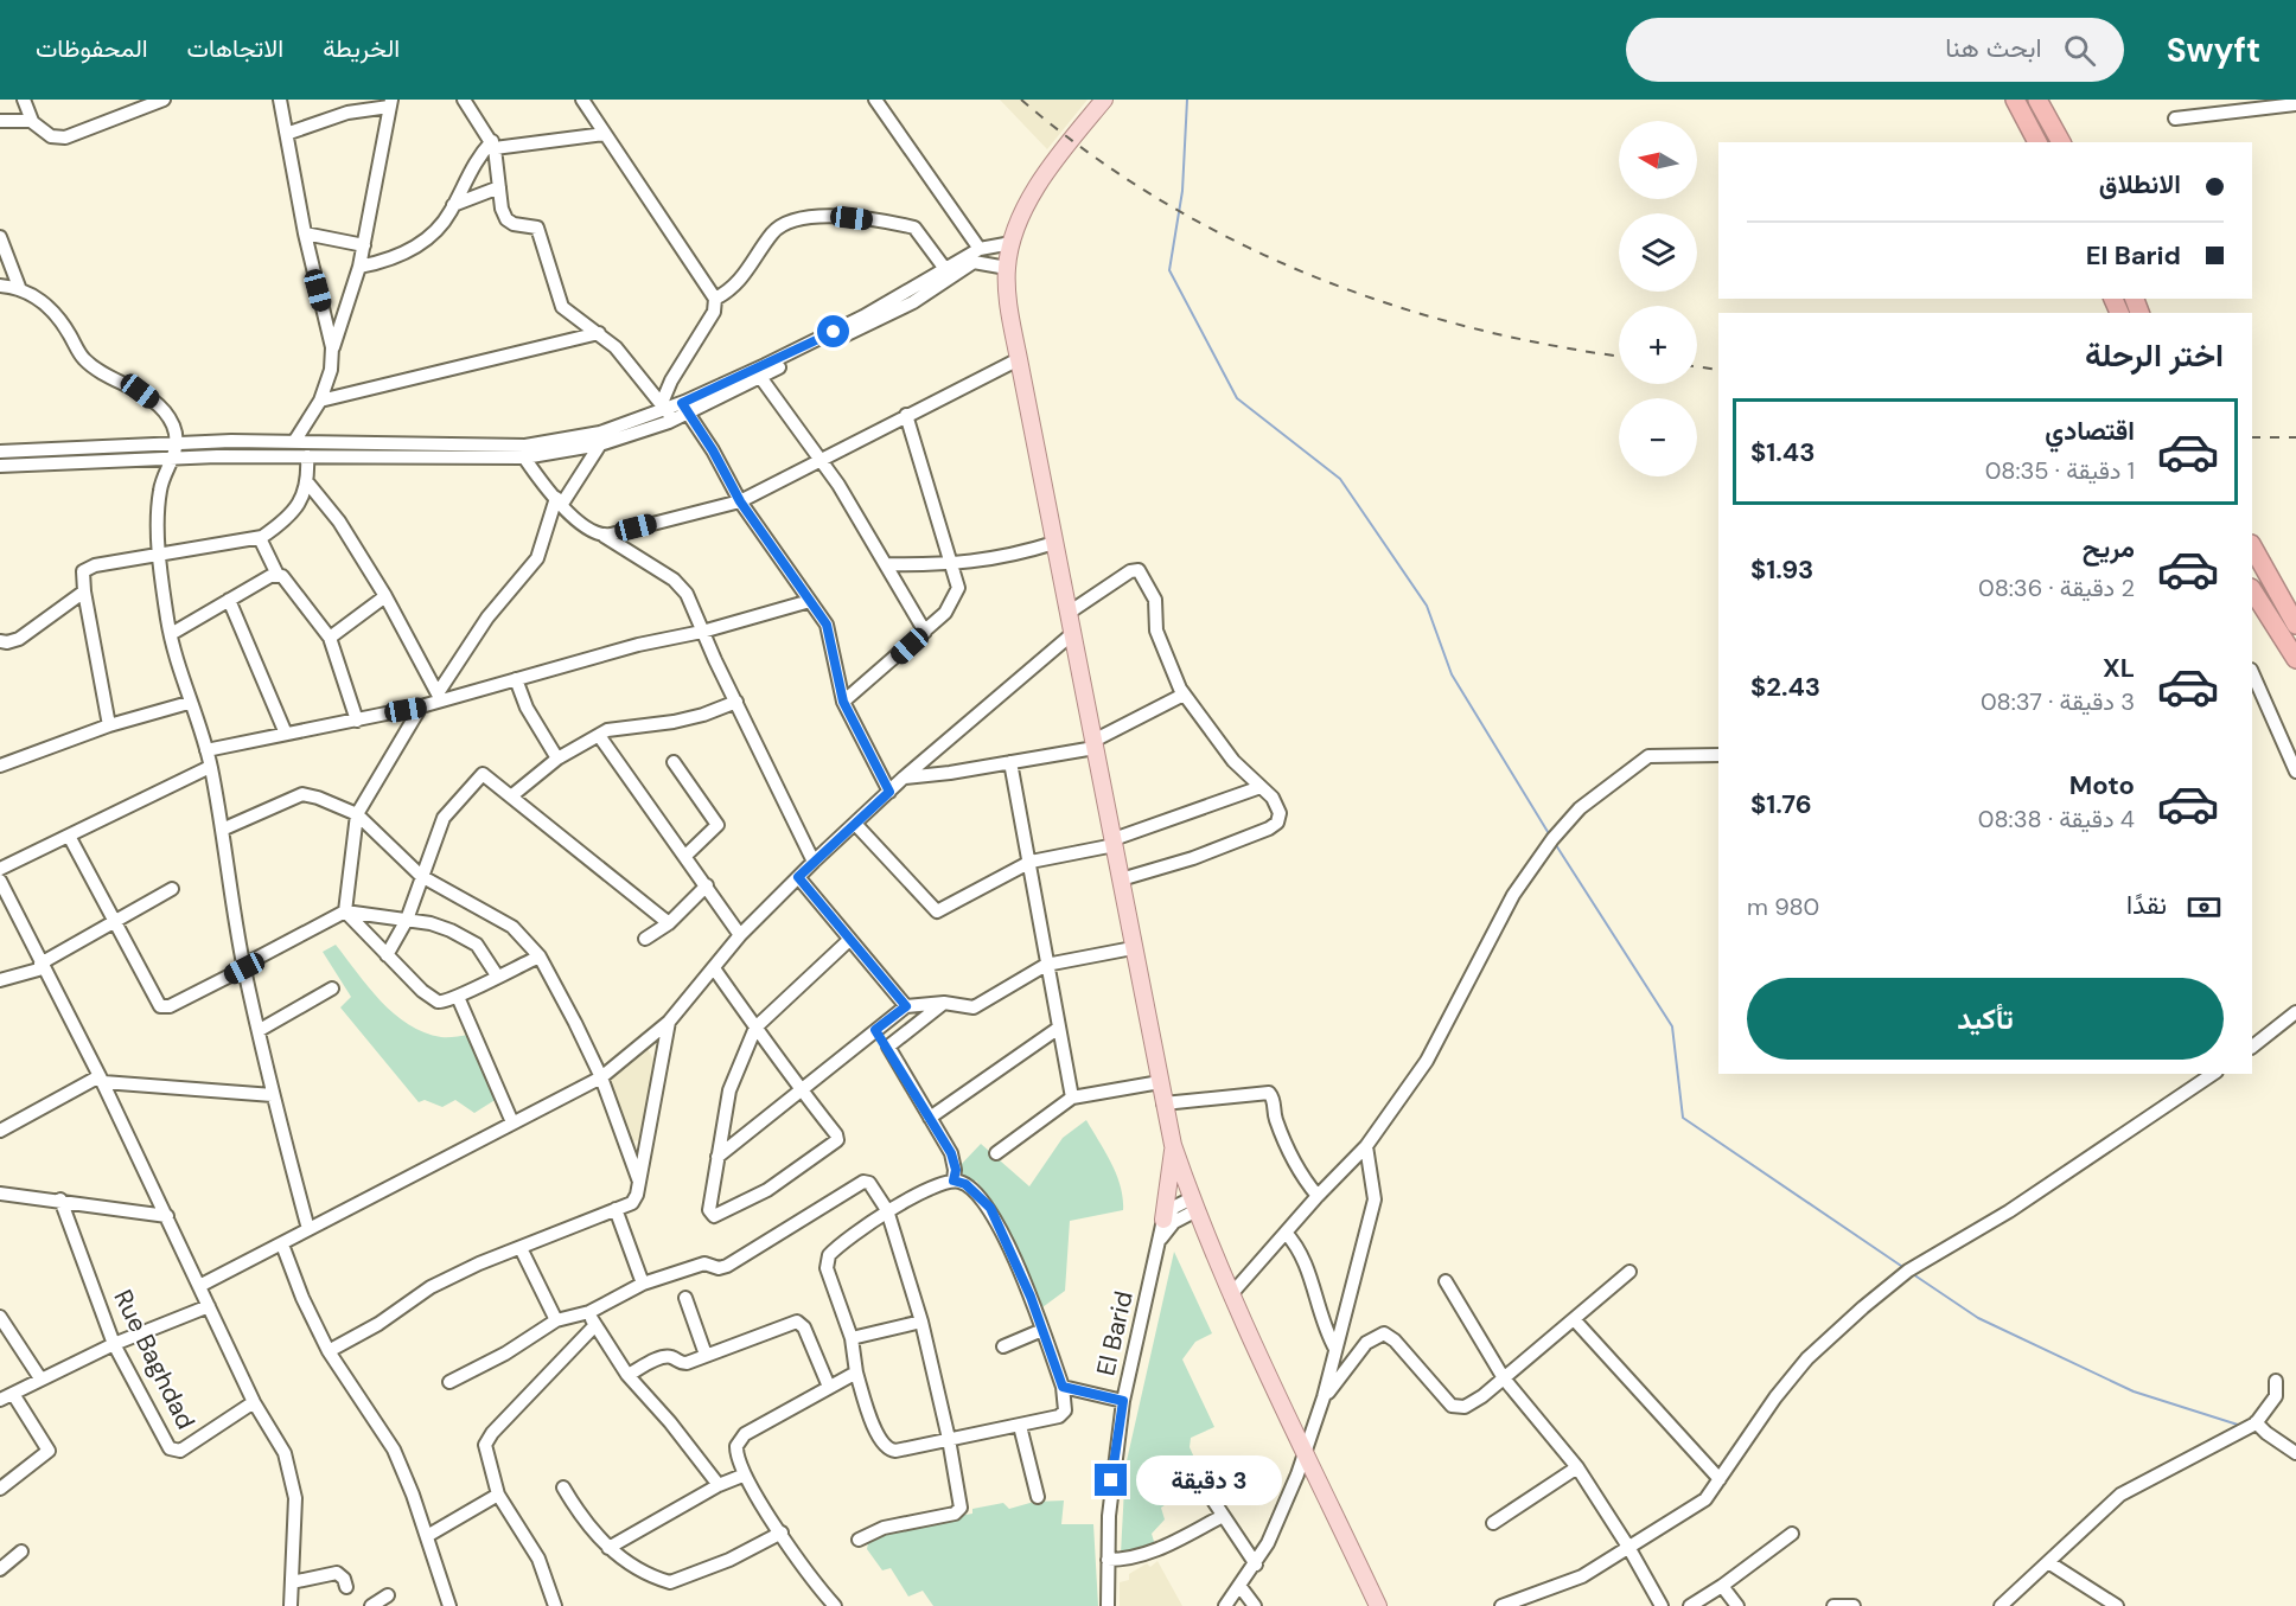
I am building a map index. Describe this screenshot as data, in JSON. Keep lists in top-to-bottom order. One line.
{"streets":{"street":["El Barid","Rue Baghdad"]},"north":"left","page":{"header":"Swyft","search":"ابحث هنا","nav":["الخريطة","الاتجاهات","المحفوظات"],"map_buttons":["+","−"],"banner":["الانطلاق","El Barid"],"heading":"اختر الرحلة","list":[{"name":"اقتصادي","note":"1 دقيقة · 08:35","value":"$1.43"},{"name":"مريح","note":"2 دقيقة · 08:36","value":"$1.93"},{"name":"XL","note":"3 دقيقة · 08:37","value":"$2.43"},{"name":"Moto","note":"4 دقيقة · 08:38","value":"$1.76"}],"pay":["نقدًا","980 m"],"buttons":"تأكيد","bubble":"3 دقيقة"}}
